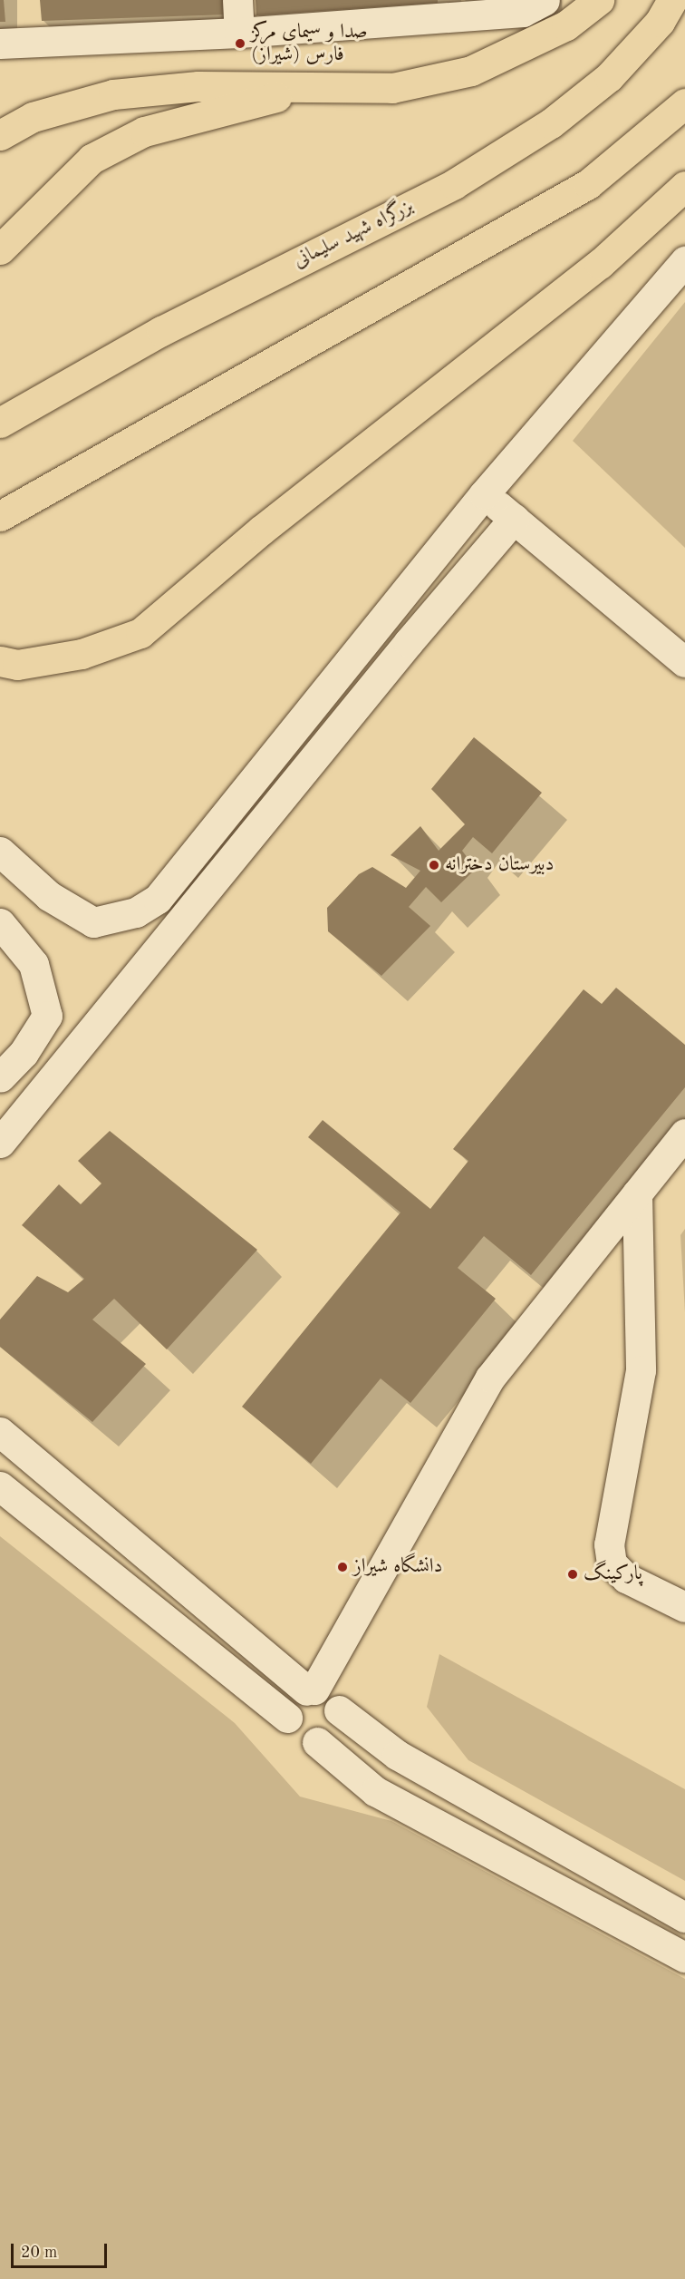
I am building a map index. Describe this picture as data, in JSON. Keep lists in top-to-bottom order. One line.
{"streets":{"main road":["بزرگراه شهید سلیمانی"]},"places":["صدا و سیمای مرکز فارس (شیراز)","دبیرستان دخترانه","دانشگاه شیراز","پارکینگ"],"scale_bar":"20 m"}
